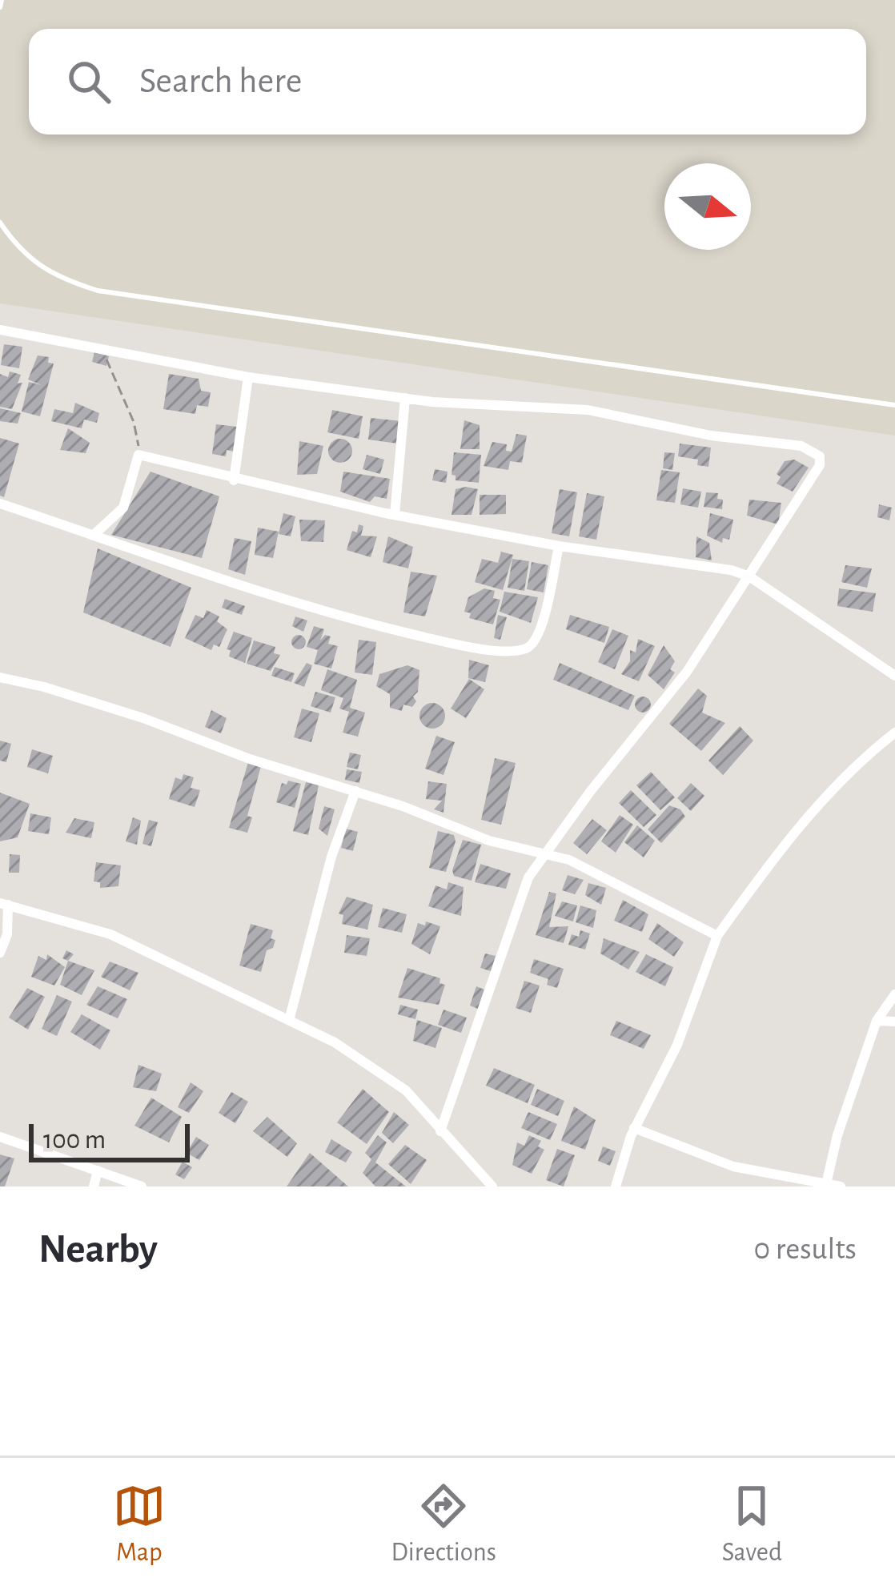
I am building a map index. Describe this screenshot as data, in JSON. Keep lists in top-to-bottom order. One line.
{"scale_bar":"100 m","north":"right","page":{"search":"Search here","scale":"100 m","heading":["Nearby","0 results"],"nav":["Map","Directions","Saved"]}}
